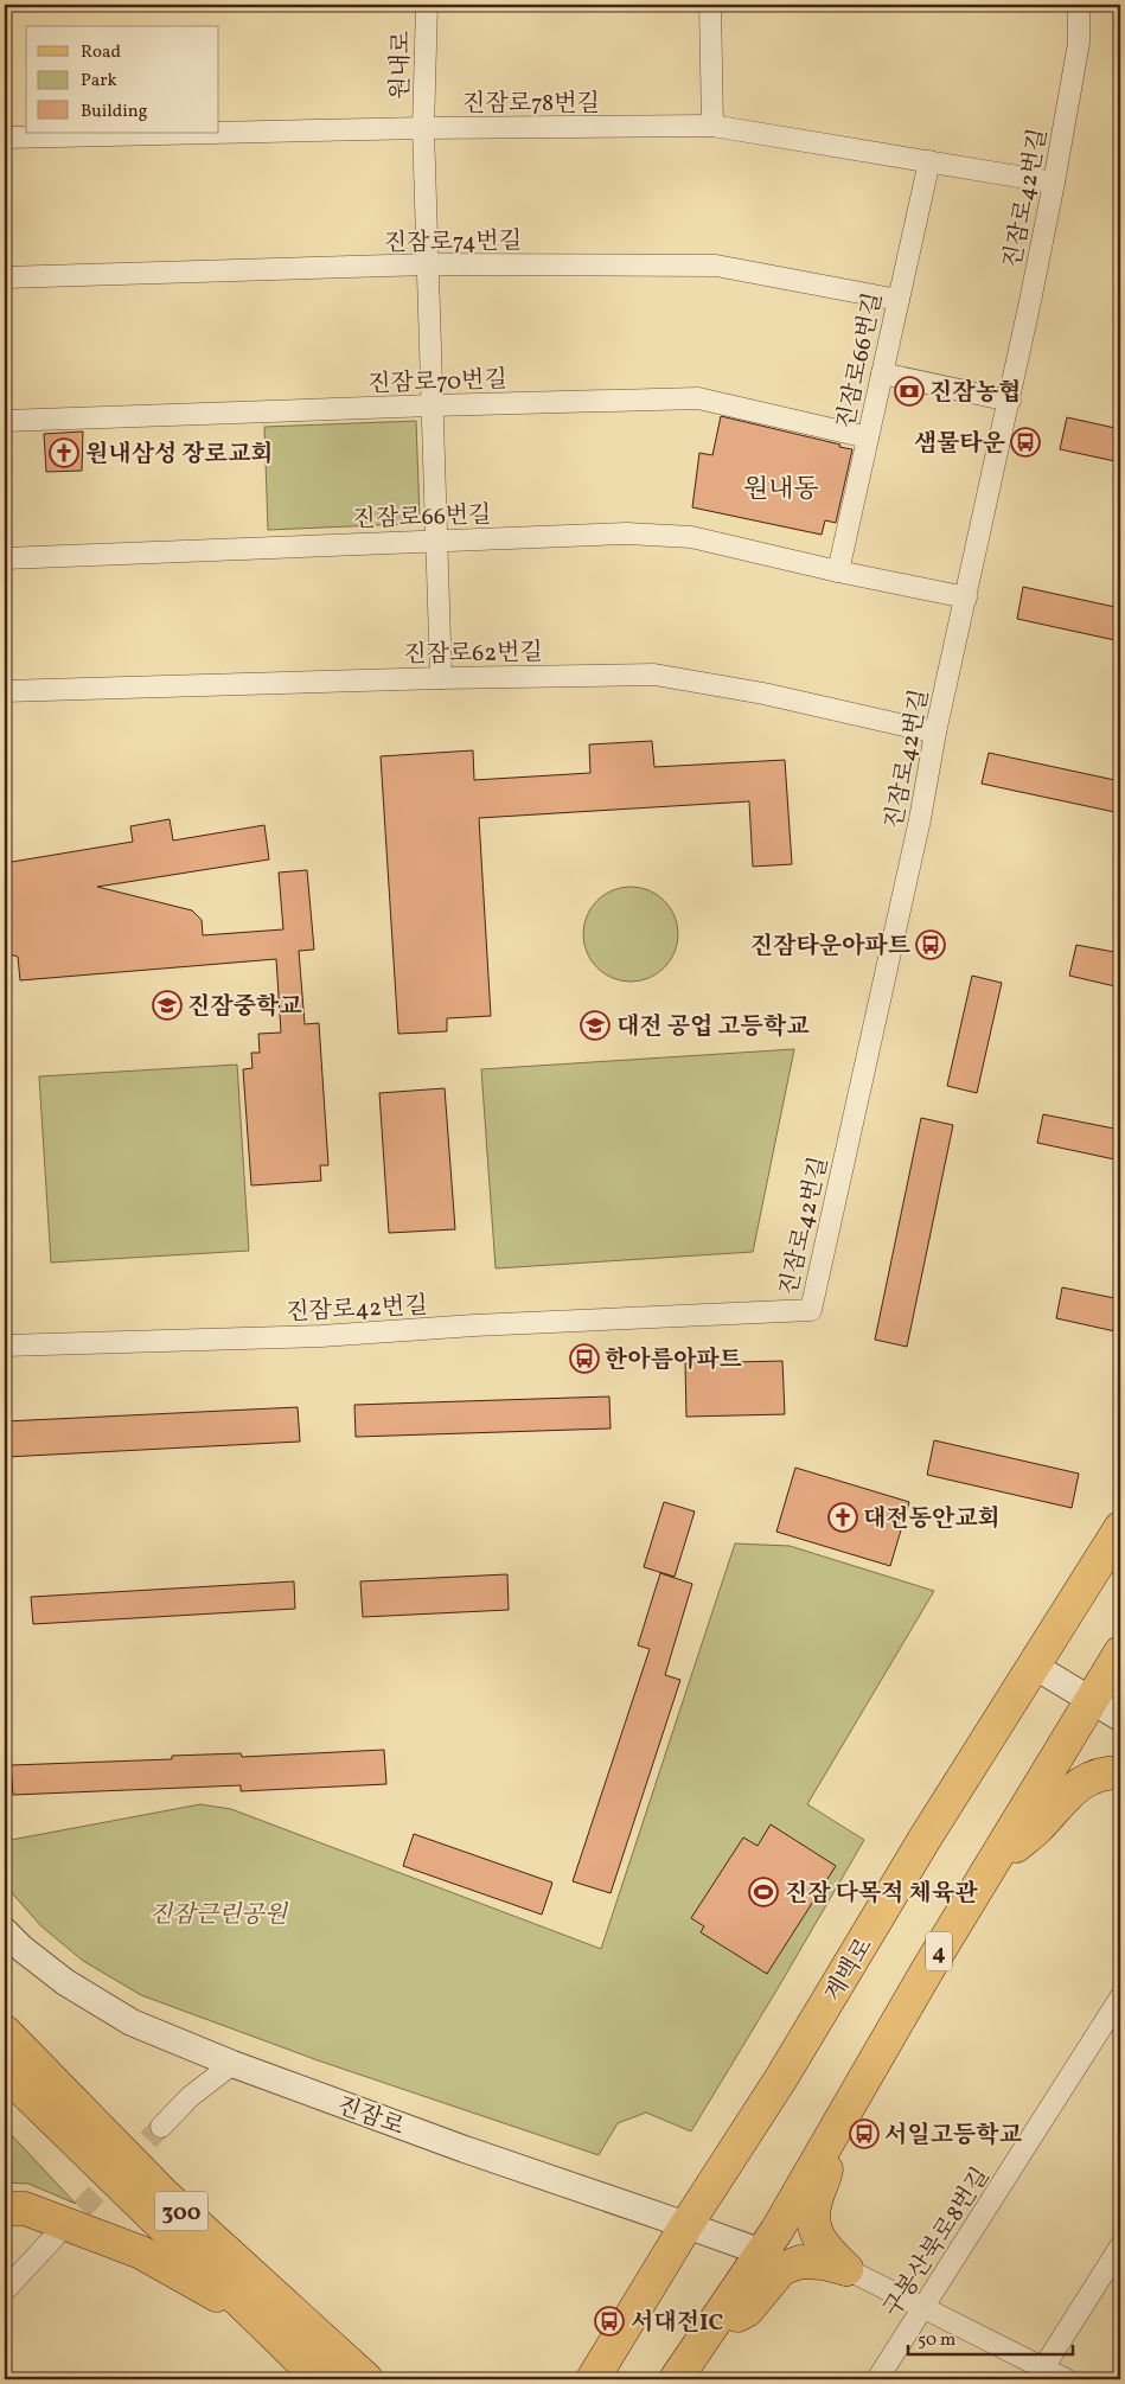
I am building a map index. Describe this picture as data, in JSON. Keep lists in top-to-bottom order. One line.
{"streets":{"main road":["4","계백로","300"],"street":["원내로","진잠로78번길","진잠로42번길","진잠로74번길","진잠로66번길","진잠로70번길","진잠로62번길","진잠로","구봉산북로8번길"]},"crossings":[["원내로","진잠로78번길"],["원내로","진잠로74번길"],["원내로","진잠로66번길"],["원내로","진잠로70번길"],["원내로","진잠로62번길"],["진잠로78번길","진잠로42번길"],["진잠로78번길","진잠로66번길"],["진잠로42번길","진잠로66번길"],["진잠로42번길","진잠로62번길"],["진잠로74번길","진잠로66번길"],["진잠로66번길","진잠로70번길"],["4","진잠로"],["계백로","진잠로"]],"districts":["원내동"],"parks":["진잠근린공원"],"places":{"bank":["진잠농협"],"bus stop":["샘물타운","진잠타운아파트","한아름아파트","서일고등학교","서대전IC"],"church":["원내삼성 장로교회","대전동안교회"],"school or university":["진잠중학교","대전 공업 고등학교"],"sports":["진잠 다목적 체육관"]},"legend":["Road","Park","Building"],"scale_bar":"50 m"}
